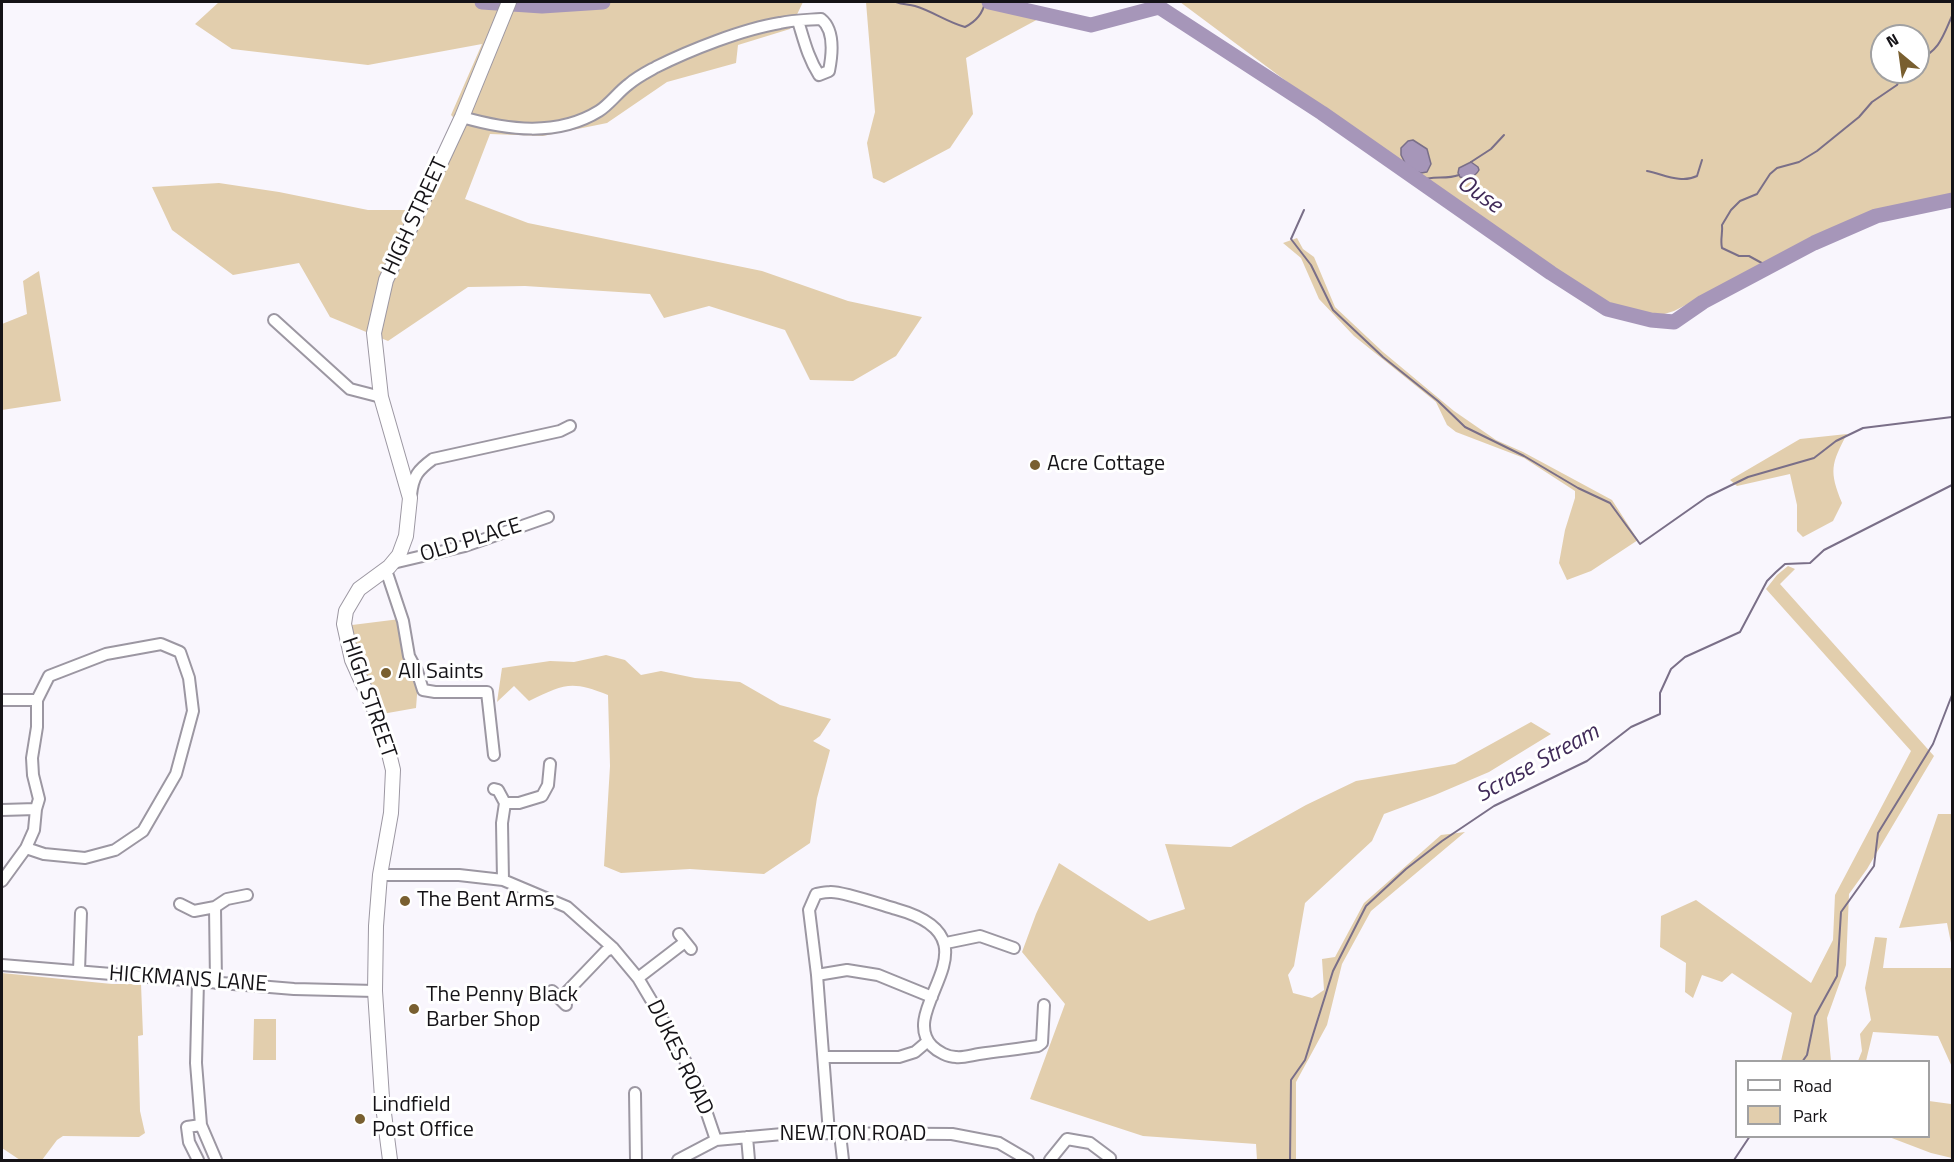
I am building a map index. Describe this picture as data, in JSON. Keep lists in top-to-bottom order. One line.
{"streets":{"main road":["HIGH STREET"],"street":["OLD PLACE","HICKMANS LANE","DUKES ROAD","NEWTON ROAD"]},"crossings":[["HIGH STREET","OLD PLACE"],["HIGH STREET","HICKMANS LANE"],["HIGH STREET","DUKES ROAD"],["DUKES ROAD","NEWTON ROAD"]],"water":["Ouse","Scrase Stream"],"places":["Acre Cottage","All Saints","The Bent Arms","The Penny Black Barber Shop","Lindfield Post Office"],"legend":["Road","Park"],"north":"top left"}
